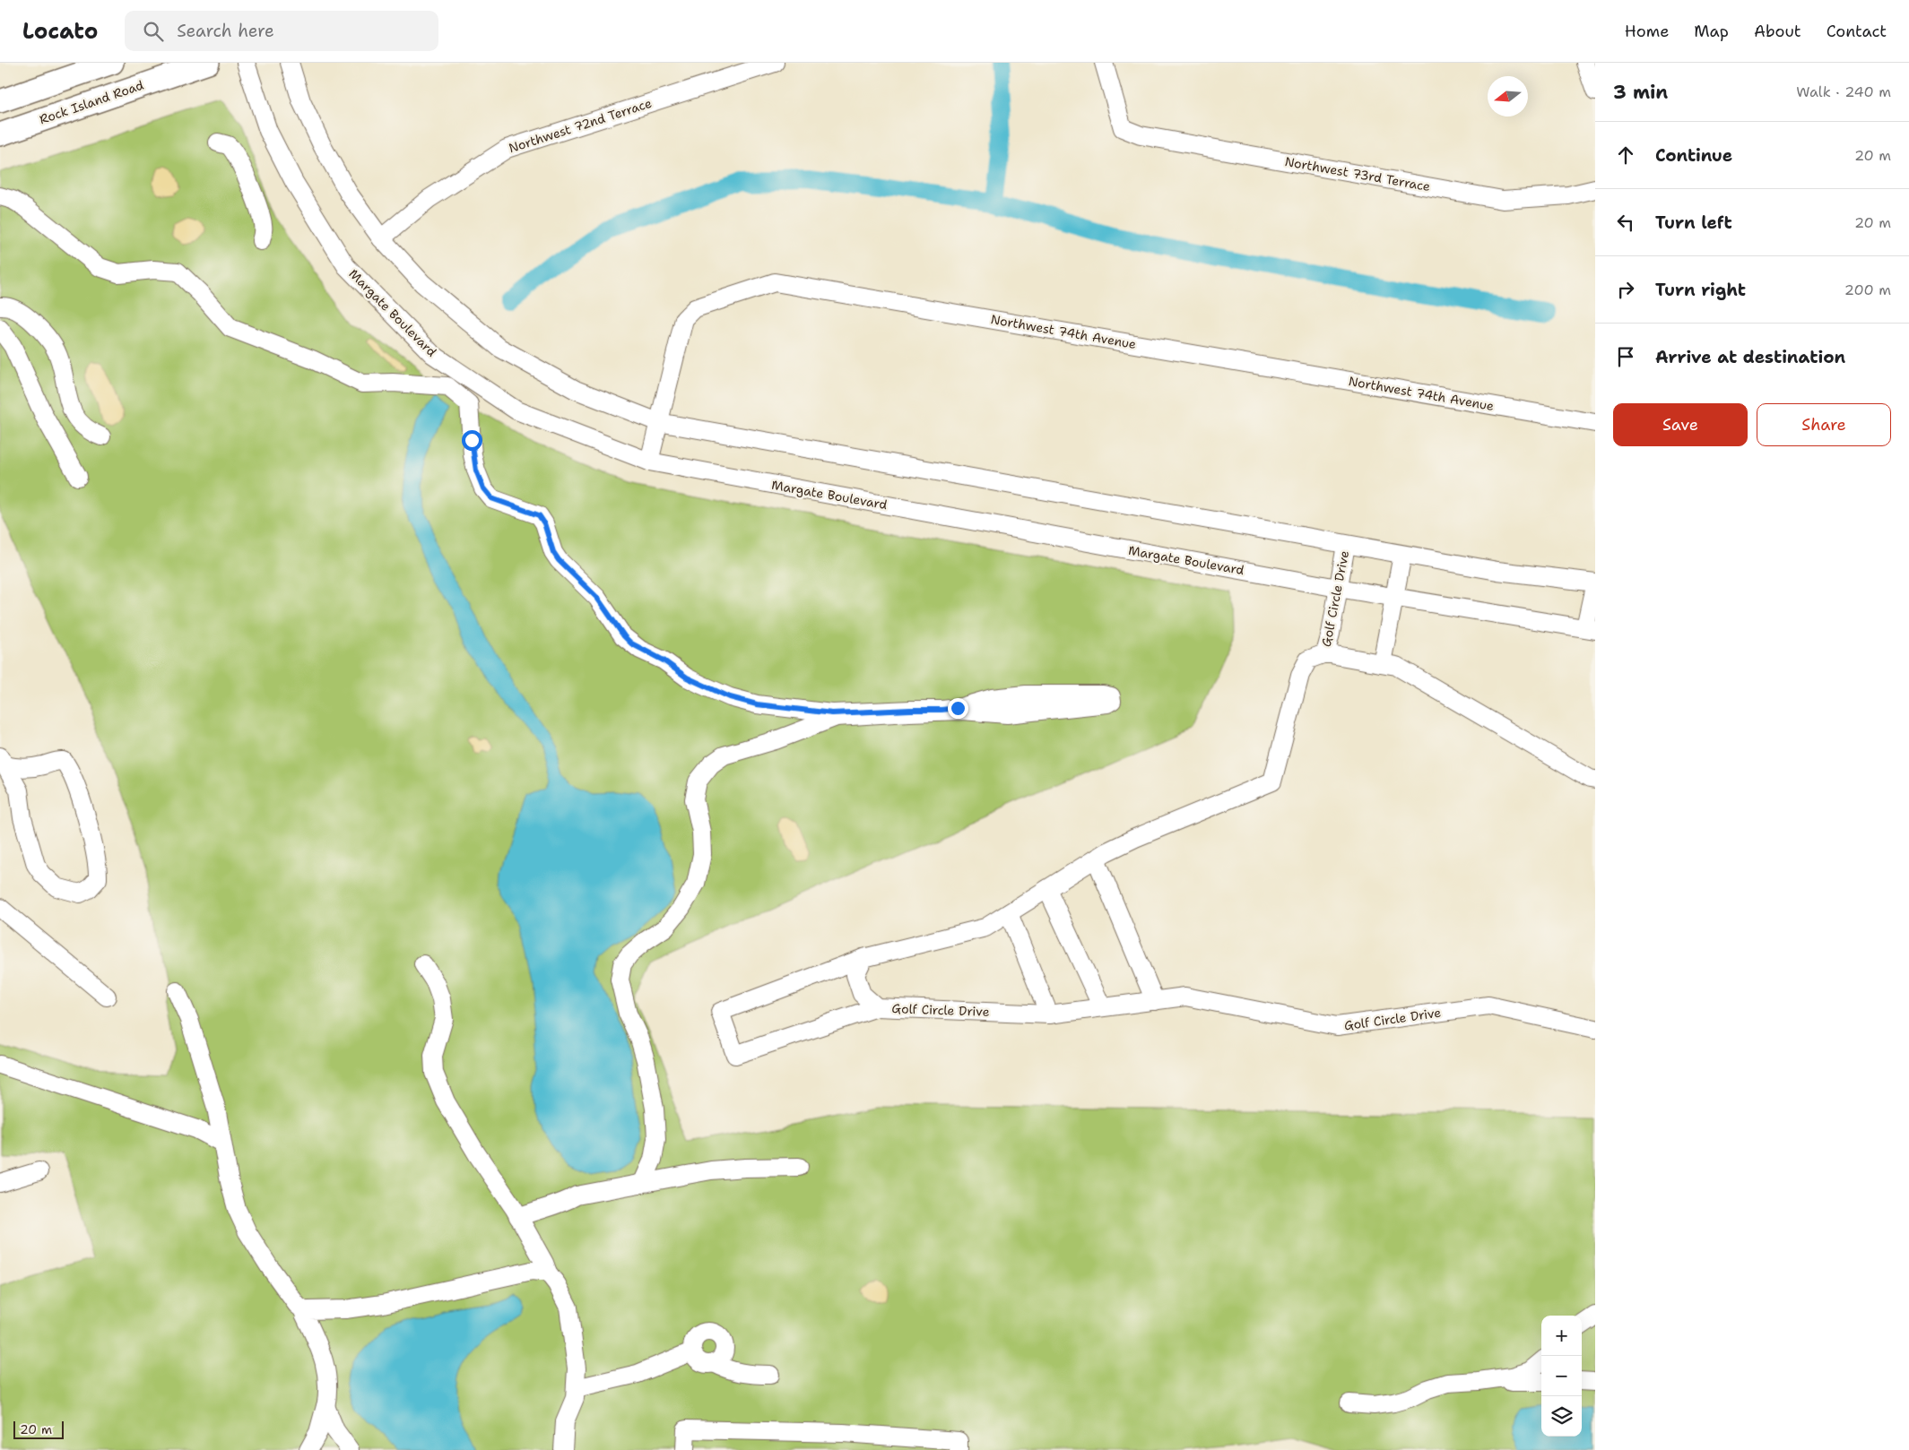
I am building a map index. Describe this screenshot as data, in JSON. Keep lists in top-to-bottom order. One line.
{"streets":{"main road":["Rock Island Road"],"street":["Northwest 72nd Terrace","Northwest 73rd Terrace","Margate Boulevard","Northwest 74th Avenue","Golf Circle Drive"]},"crossings":[["Margate Boulevard","Northwest 74th Avenue"],["Margate Boulevard","Golf Circle Drive"]],"scale_bar":"20 m","north":"left","page":{"header":"Locato","search":"Search here","nav":["Home","Map","About","Contact"],"heading":["3 min","Walk · 240 m"],"list":[["Continue","20 m"],["Turn left","20 m"],["Turn right","200 m"],"Arrive at destination"],"buttons":["Save","Share"],"map_buttons":["+","−"],"scale":"20 m"}}
